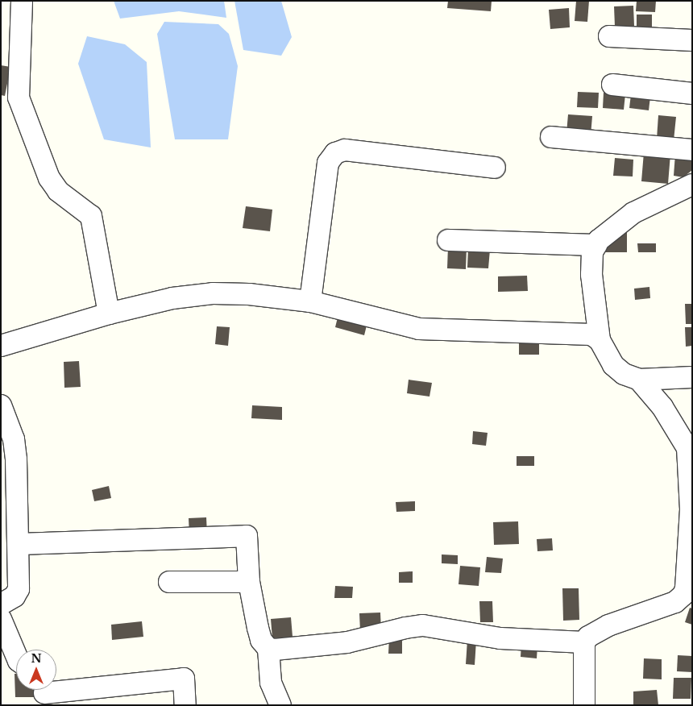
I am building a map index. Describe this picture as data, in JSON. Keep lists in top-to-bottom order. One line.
{"north":"top"}
